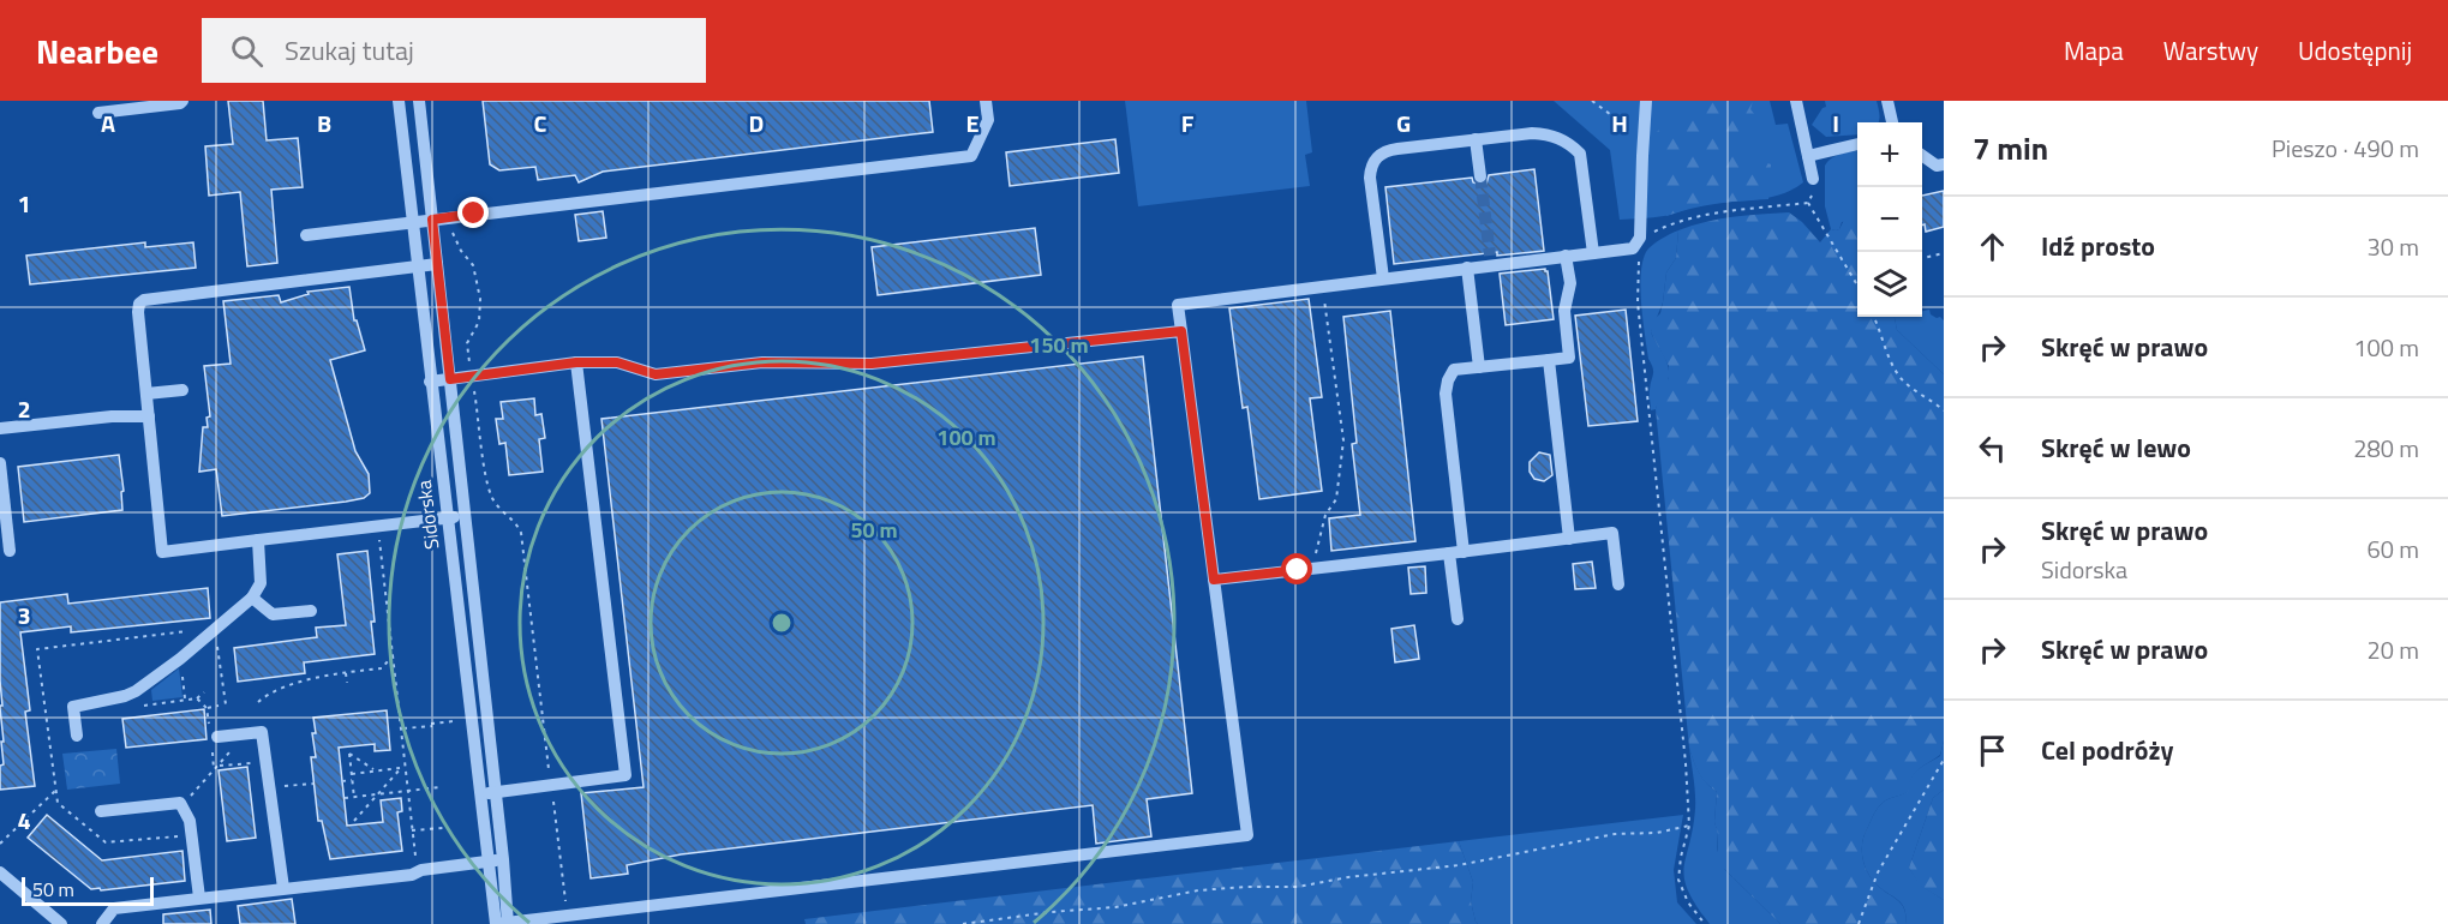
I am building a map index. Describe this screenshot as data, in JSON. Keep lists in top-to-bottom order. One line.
{"streets":{"street":["Sidorska"]},"scale_bar":"50 m","page":{"header":"Nearbee","search":"Szukaj tutaj","nav":["Mapa","Warstwy","Udostępnij"],"heading":["7 min","Pieszo · 490 m"],"map_buttons":["+","−"],"list":[["Idź prosto","30 m"],["Skręć w prawo","100 m"],["Skręć w lewo","280 m"],["Skręć w prawo","Sidorska","60 m"],["Skręć w prawo","20 m"],"Cel podróży"],"scale":"50 m"},"grid":{"columns":["A","B","C","D","E","F","G","H","I"],"rows":["1","2","3","4"]},"rings":["150 m","100 m","50 m"]}
